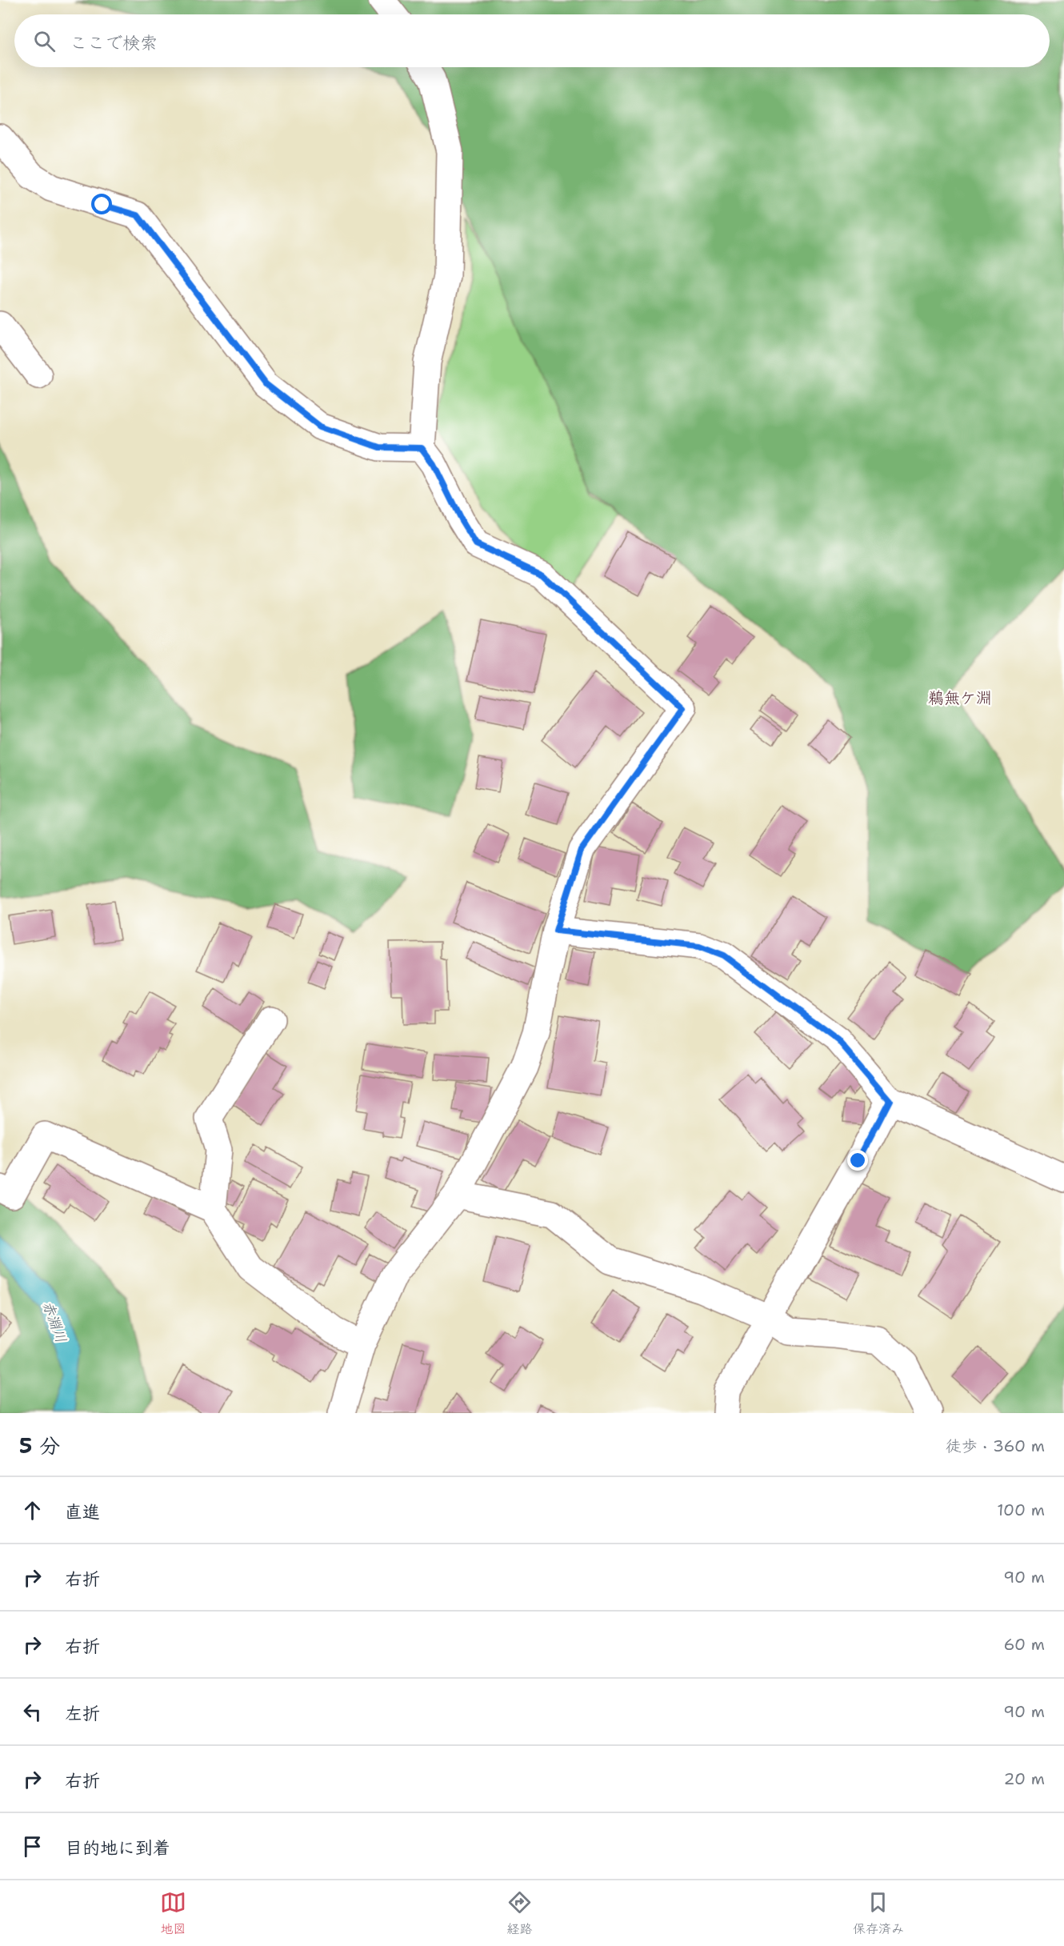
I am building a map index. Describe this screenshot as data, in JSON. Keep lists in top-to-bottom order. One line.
{"districts":["鵜無ケ淵"],"water":["赤淵川"],"page":{"search":"ここで検索","heading":["5 分","徒歩 · 360 m"],"list":[["直進","100 m"],["右折","90 m"],["右折","60 m"],["左折","90 m"],["右折","20 m"],"目的地に到着"],"nav":["地図","経路","保存済み"]}}
